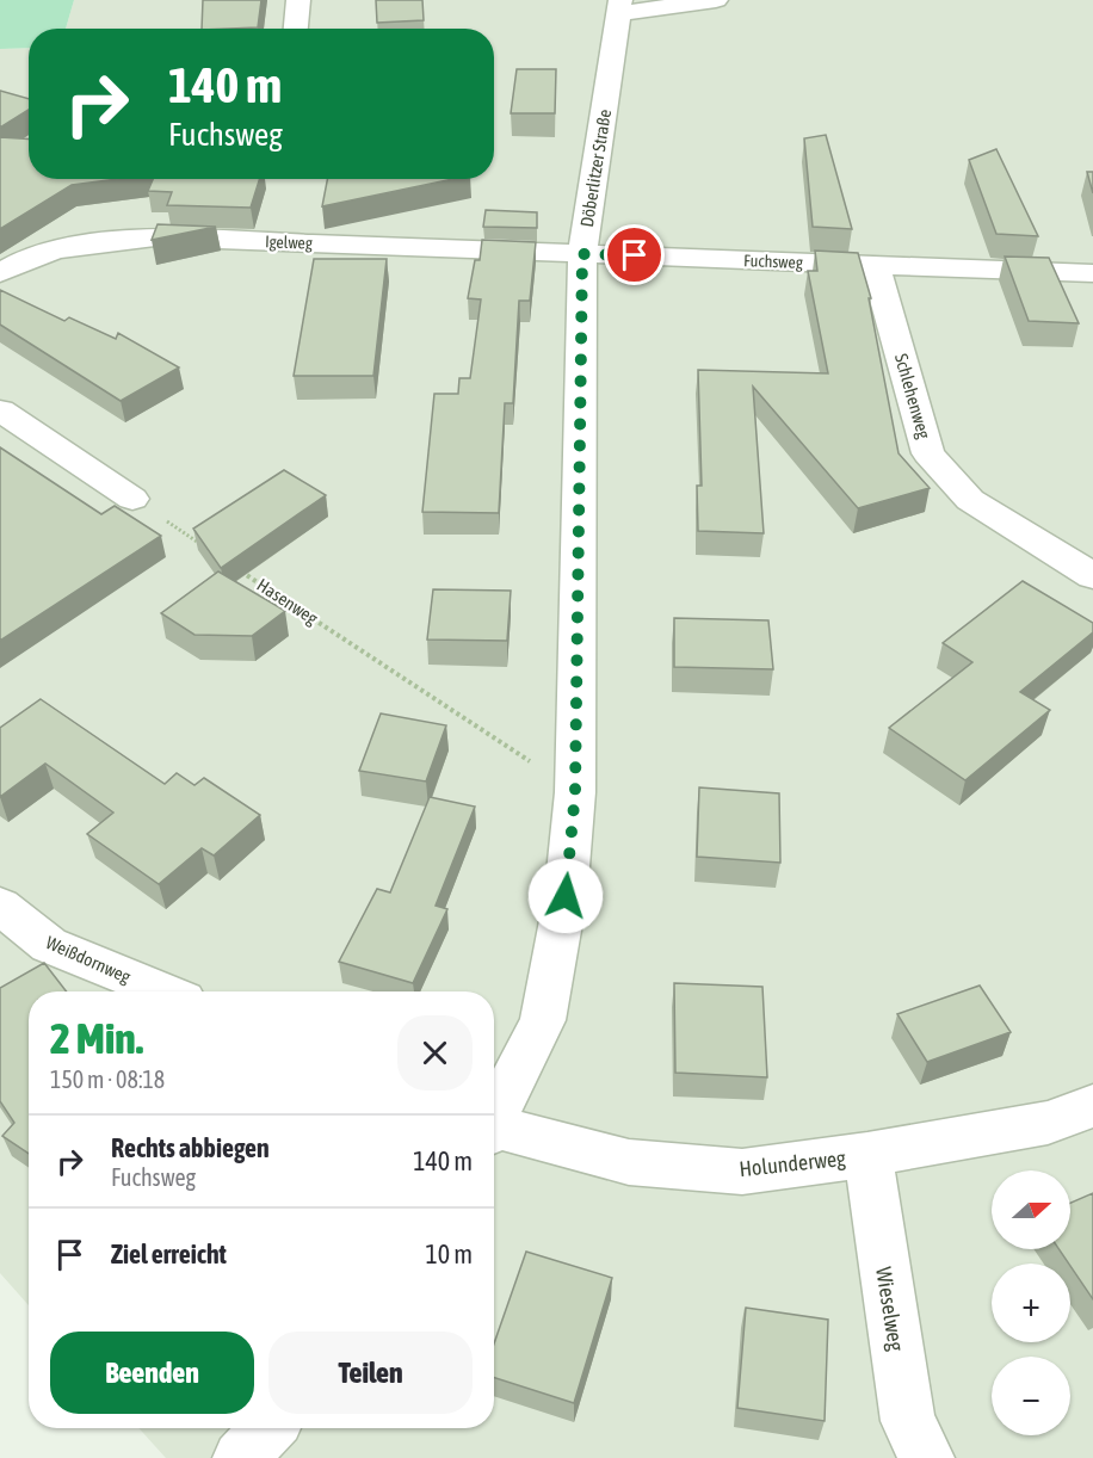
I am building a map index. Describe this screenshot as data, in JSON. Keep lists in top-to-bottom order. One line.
{"streets":{"street":["Döberlitzer Straße","Igelweg","Fuchsweg","Schlehenweg","Weißdornweg","Holunderweg","Wieselweg"],"path":["Hasenweg"]},"crossings":[["Döberlitzer Straße","Igelweg"],["Döberlitzer Straße","Fuchsweg"],["Döberlitzer Straße","Hasenweg"],["Igelweg","Fuchsweg"],["Fuchsweg","Schlehenweg"],["Holunderweg","Wieselweg"]],"north":"right","page":{"turn":["140 m","Fuchsweg"],"heading":["2 Min.","150 m · 08:18"],"list":[{"name":"Rechts abbiegen","note":"Fuchsweg","value":"140 m"},{"name":"Ziel erreicht","value":"10 m"}],"map_buttons":["+","−"],"buttons":["Beenden","Teilen"]}}
